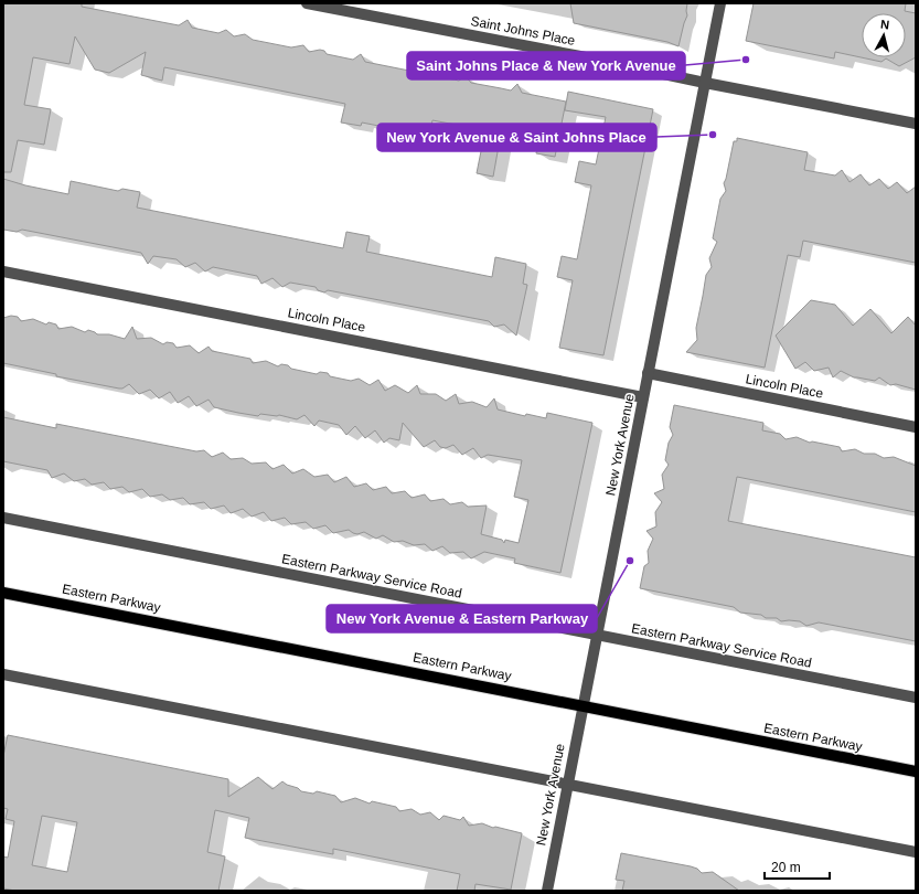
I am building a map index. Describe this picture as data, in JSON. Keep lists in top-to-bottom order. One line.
{"streets":{"main road":["Eastern Parkway"],"street":["Saint Johns Place","Lincoln Place","New York Avenue","Eastern Parkway Service Road"]},"crossings":[["Saint Johns Place","New York Avenue"],["Lincoln Place","New York Avenue"],["New York Avenue","Eastern Parkway Service Road"],["New York Avenue","Eastern Parkway"]],"places":["Saint Johns Place & New York Avenue","New York Avenue & Saint Johns Place","New York Avenue & Eastern Parkway"],"scale_bar":"20 m","north":"top"}
